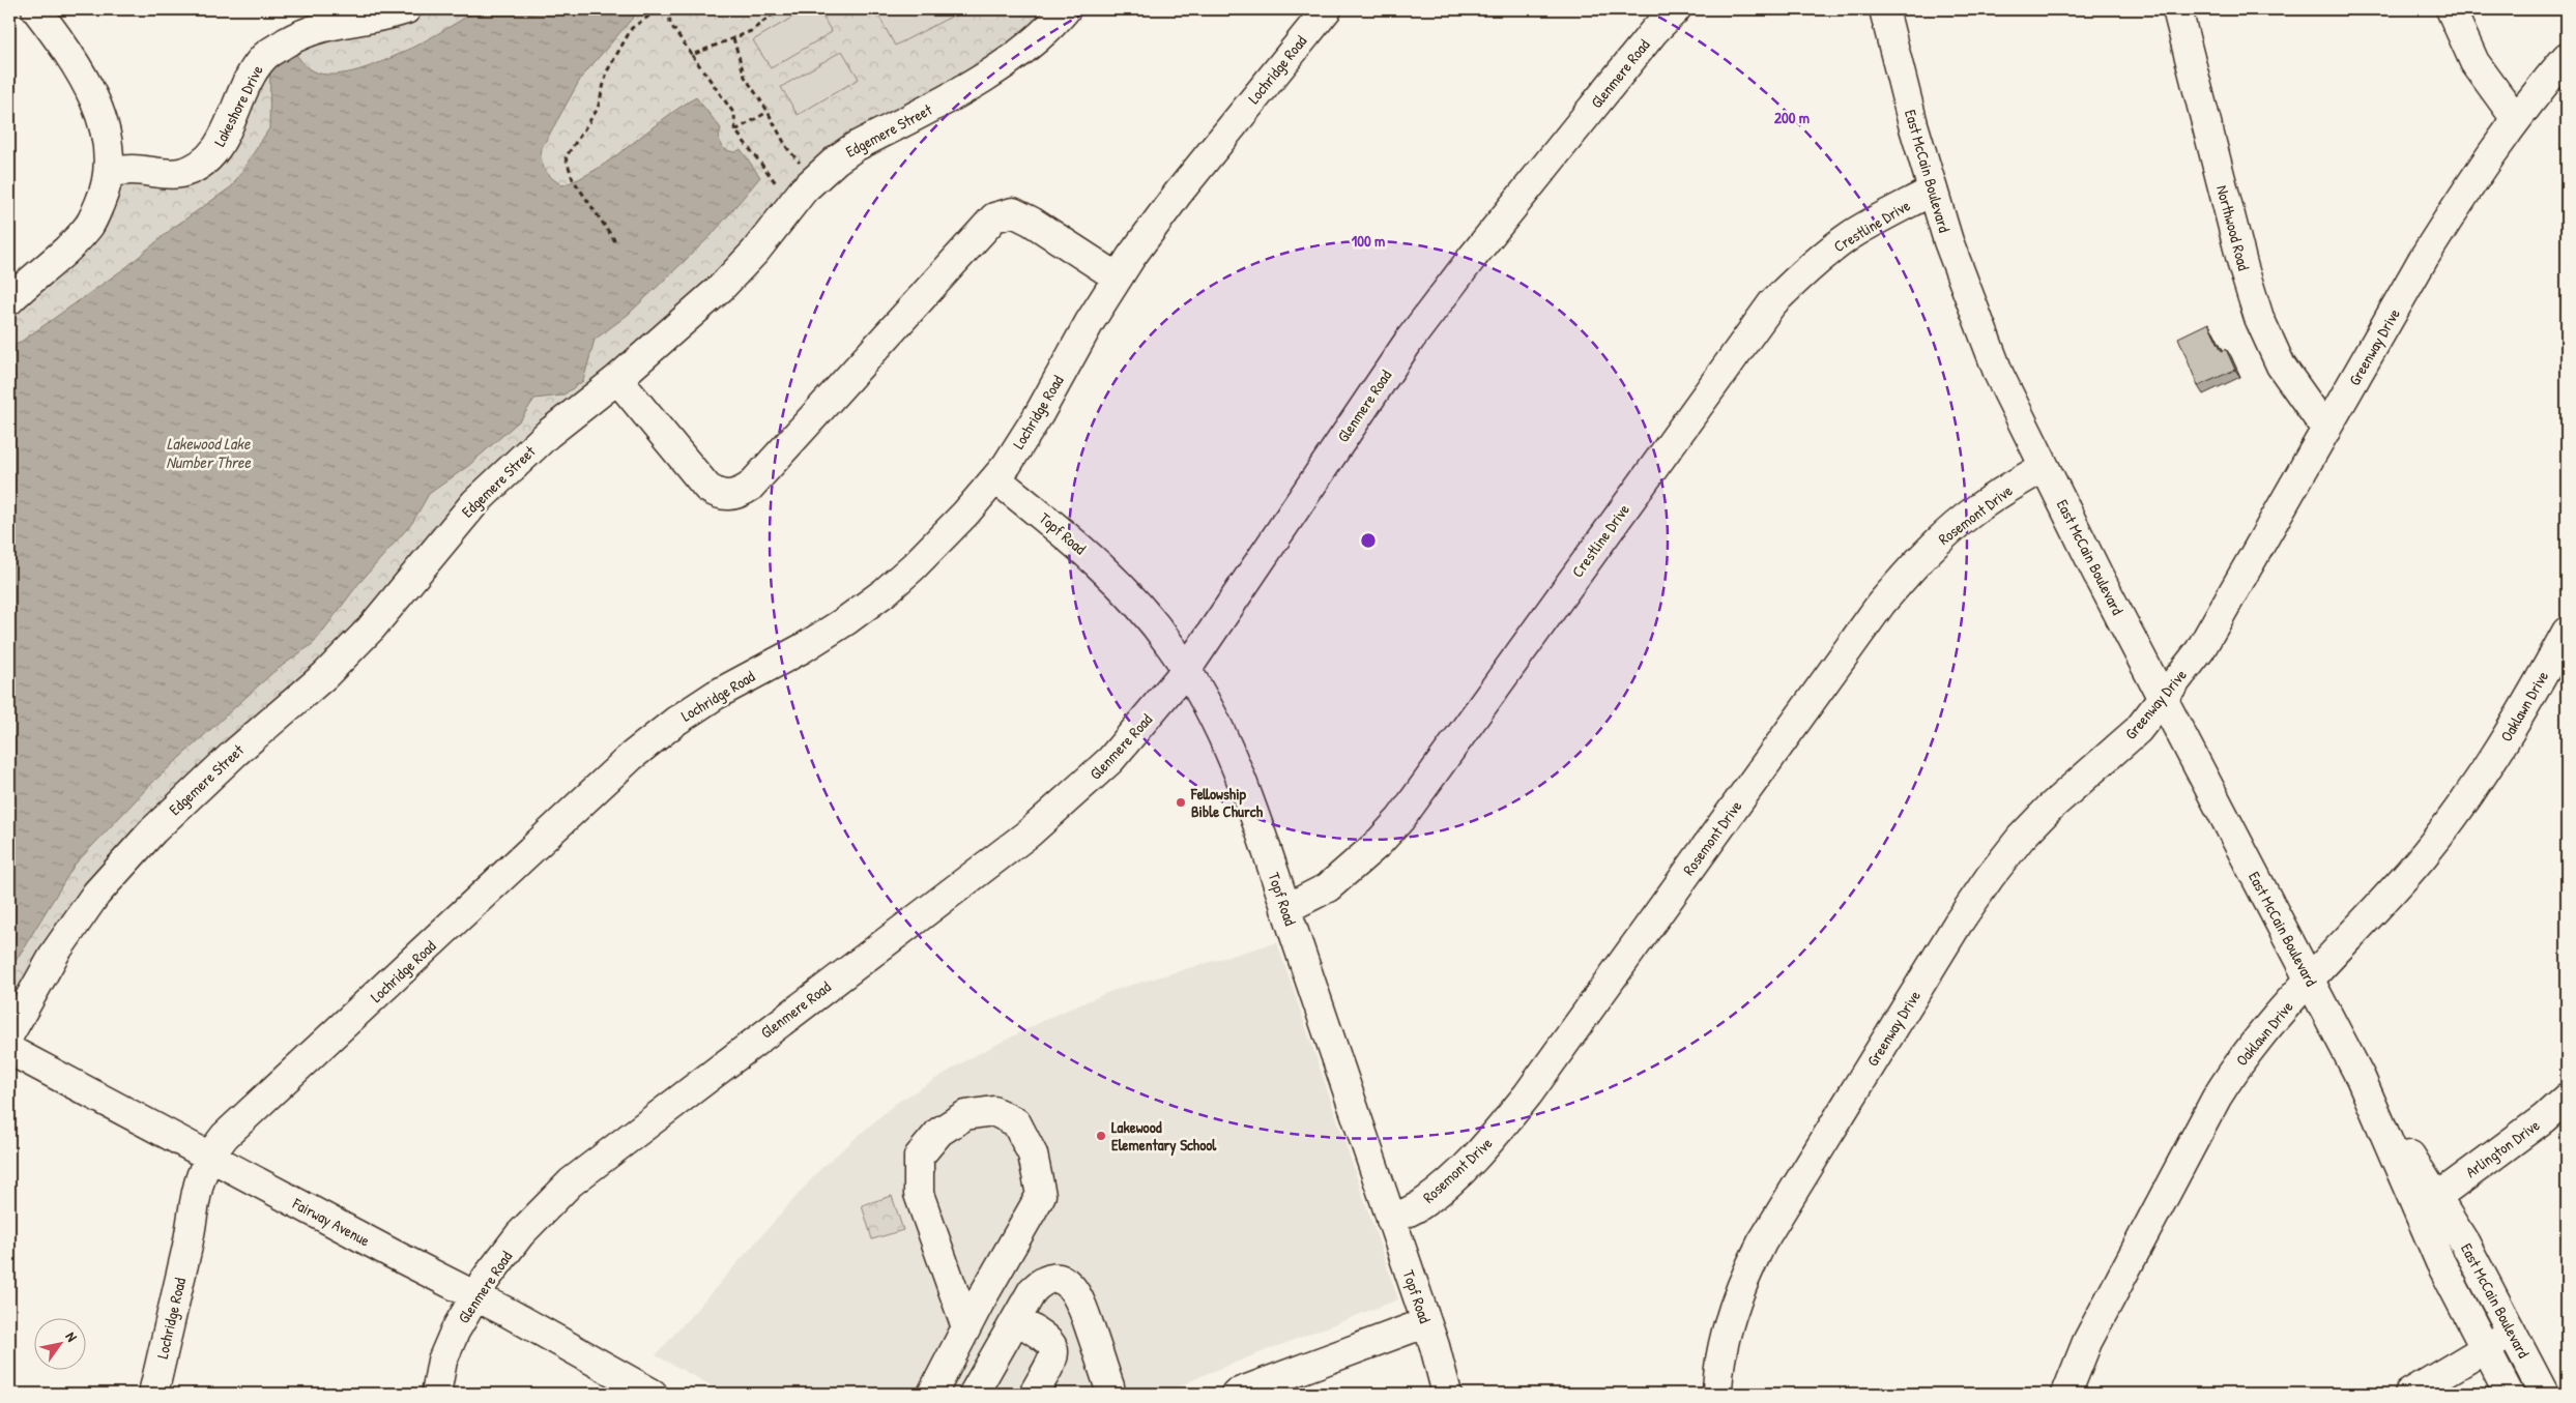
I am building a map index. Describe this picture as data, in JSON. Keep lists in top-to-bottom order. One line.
{"streets":{"street":["Lochridge Road","Glenmere Road","Lakeshore Drive","Edgemere Street","East McCain Boulevard","Crestline Drive","Northwood Road","Greenway Drive","Rosemont Drive","Topf Road","Oaklawn Drive","Arlington Drive","Fairway Avenue"]},"crossings":[["Lochridge Road","Topf Road"],["Lochridge Road","Fairway Avenue"],["Glenmere Road","Topf Road"],["Glenmere Road","Fairway Avenue"],["East McCain Boulevard","Crestline Drive"],["East McCain Boulevard","Greenway Drive"],["East McCain Boulevard","Rosemont Drive"],["East McCain Boulevard","Oaklawn Drive"],["East McCain Boulevard","Arlington Drive"],["Crestline Drive","Topf Road"],["Northwood Road","Greenway Drive"],["Rosemont Drive","Topf Road"]],"water":["Lakewood Lake Number Three"],"places":["Fellowship Bible Church","Lakewood Elementary School"],"north":"top right","rings":["200 m","100 m"]}
